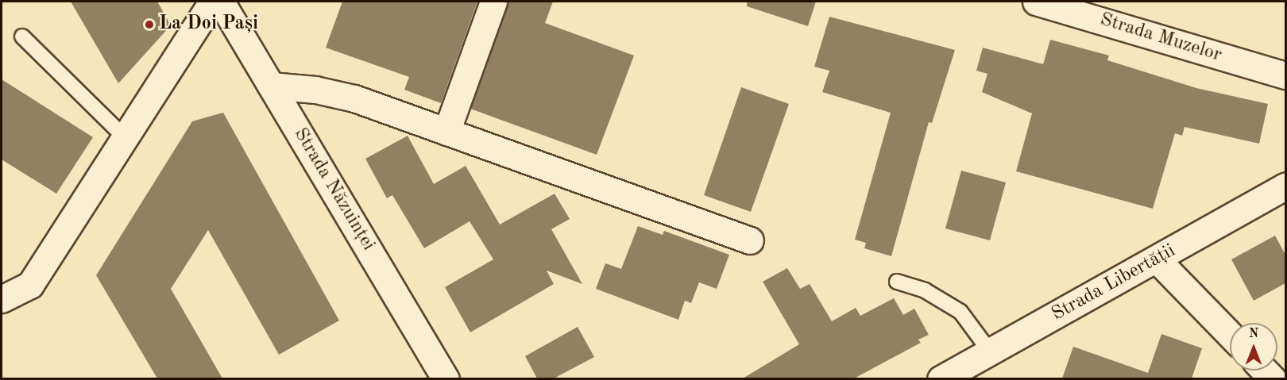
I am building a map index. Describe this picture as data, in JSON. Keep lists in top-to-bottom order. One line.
{"streets":{"street":["Strada Muzelor","Strada Năzuinței","Strada Libertății"]},"places":["La Doi Pași"],"north":"top"}
